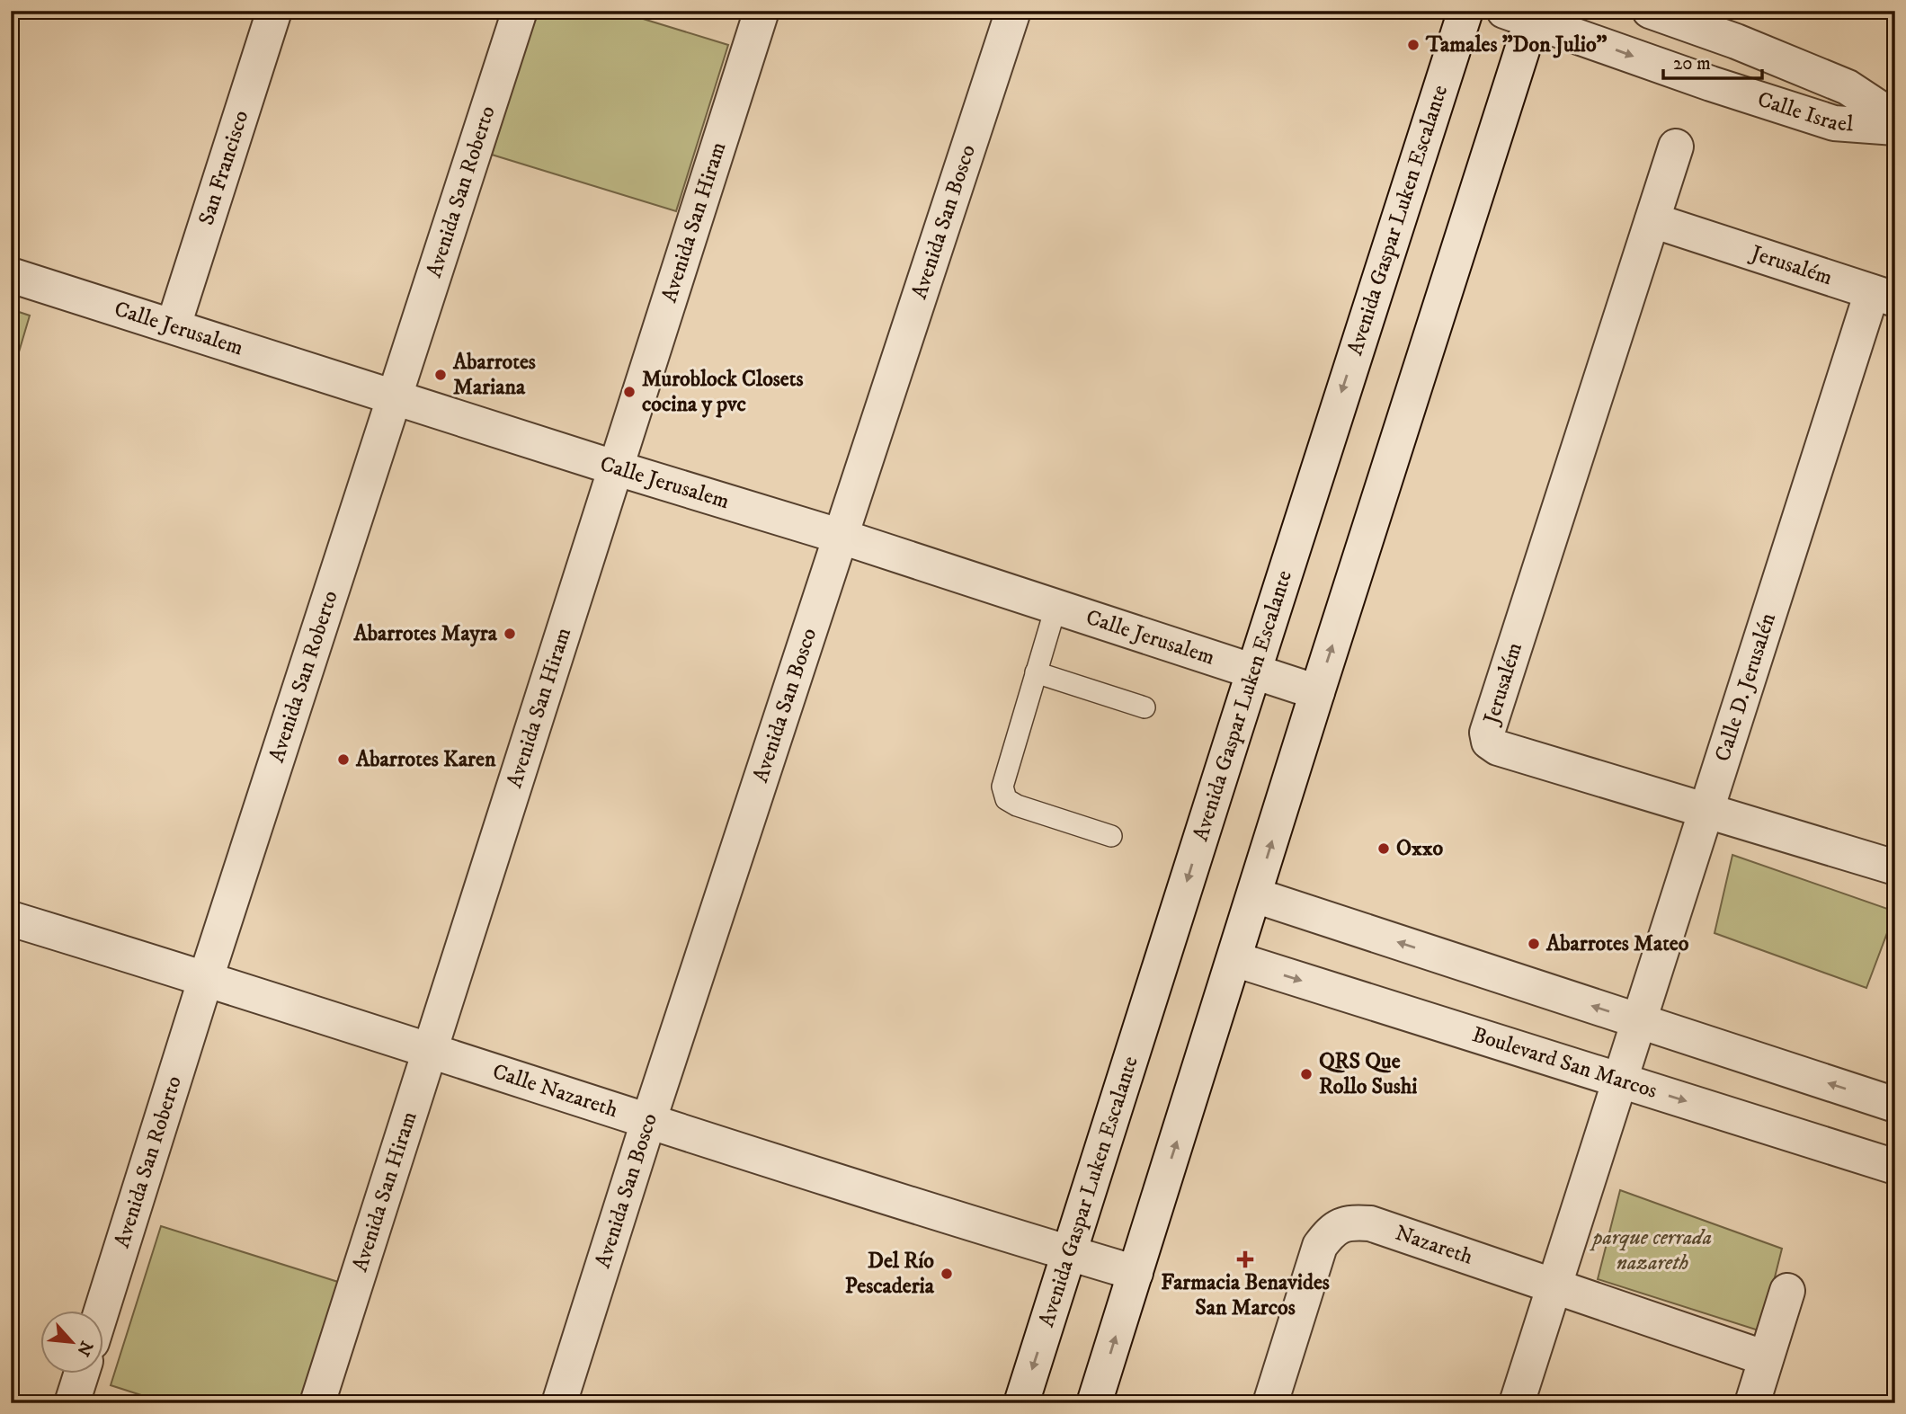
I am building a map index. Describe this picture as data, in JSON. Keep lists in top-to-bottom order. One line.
{"streets":{"street":["Calle Israel","San Francisco","Avenida San Roberto","Avenida San Hiram","Avenida Gaspar Luken Escalante","Avenida San Bosco","Jerusalém","Calle Jerusalem","Calle D. Jerusalén","Boulevard San Marcos","Calle Nazareth","Nazareth"]},"crossings":[["San Francisco","Calle Jerusalem"],["Avenida San Roberto","Calle Jerusalem"],["Avenida San Roberto","Calle Nazareth"],["Avenida San Hiram","Calle Jerusalem"],["Avenida San Hiram","Calle Nazareth"],["Avenida Gaspar Luken Escalante","Calle Jerusalem"],["Avenida Gaspar Luken Escalante","Calle Nazareth"],["Avenida San Bosco","Calle Jerusalem"],["Avenida San Bosco","Calle Nazareth"],["Jerusalém","Calle D. Jerusalén"],["Calle D. Jerusalén","Boulevard San Marcos"]],"parks":["parque cerrada nazareth"],"places":{"other":["Tamales \"Don Julio\"","Abarrotes Mariana","Muroblock Closets cocina y pvc","Abarrotes Mayra","Abarrotes Karen","Oxxo","Abarrotes Mateo","QRS Que Rollo Sushi","Del Río Pescaderia"],"health":["Farmacia Benavides San Marcos"]},"scale_bar":"20 m","north":"bottom right"}
